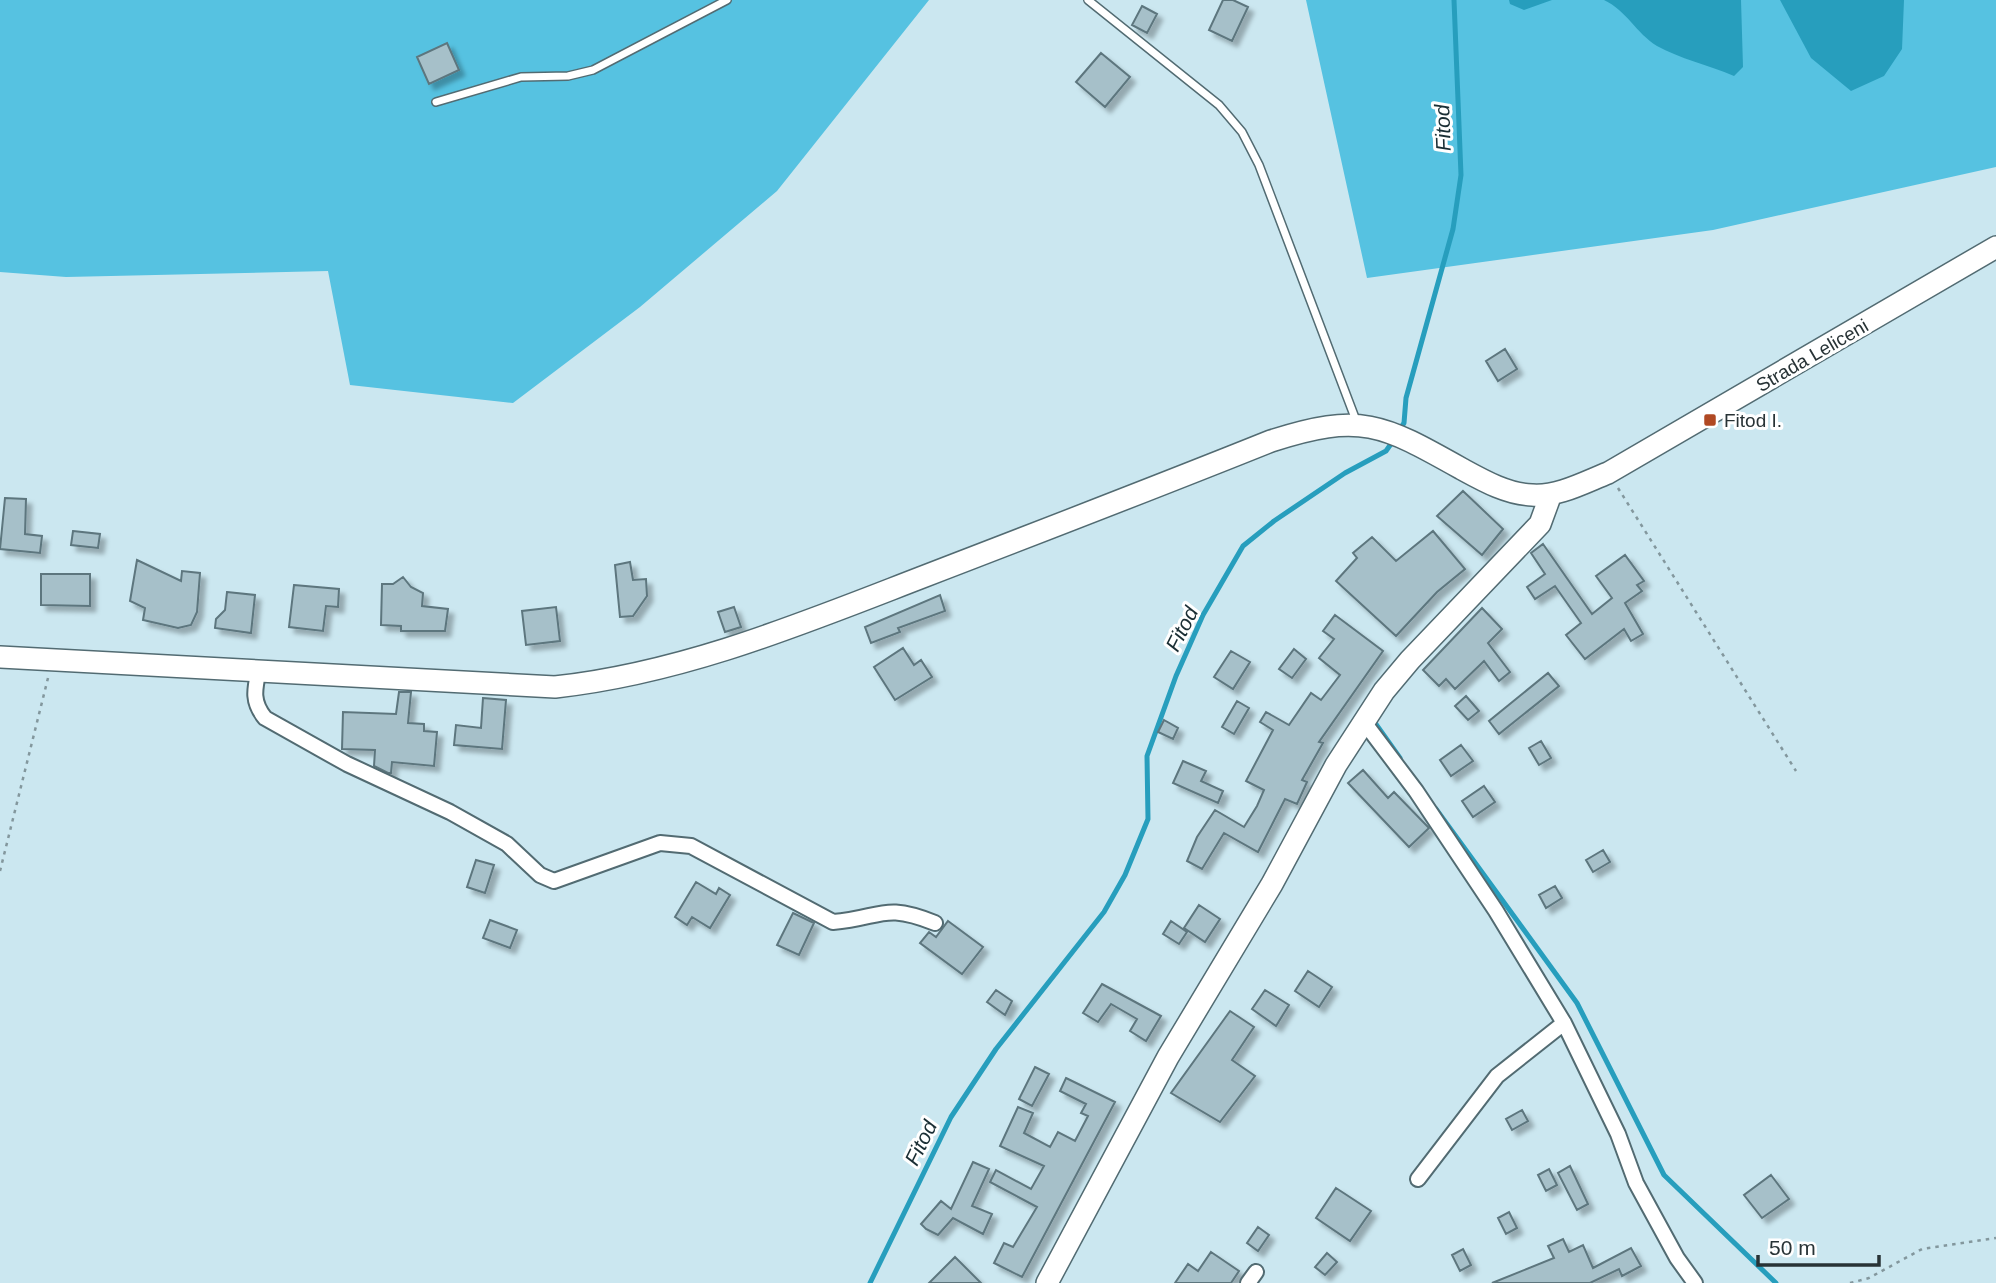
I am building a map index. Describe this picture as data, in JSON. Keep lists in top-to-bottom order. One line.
{"streets":{"main road":["Strada Leliceni"]},"water":["Fitod"],"places":{"transit":["Fitod I."]},"scale_bar":"50 m"}
